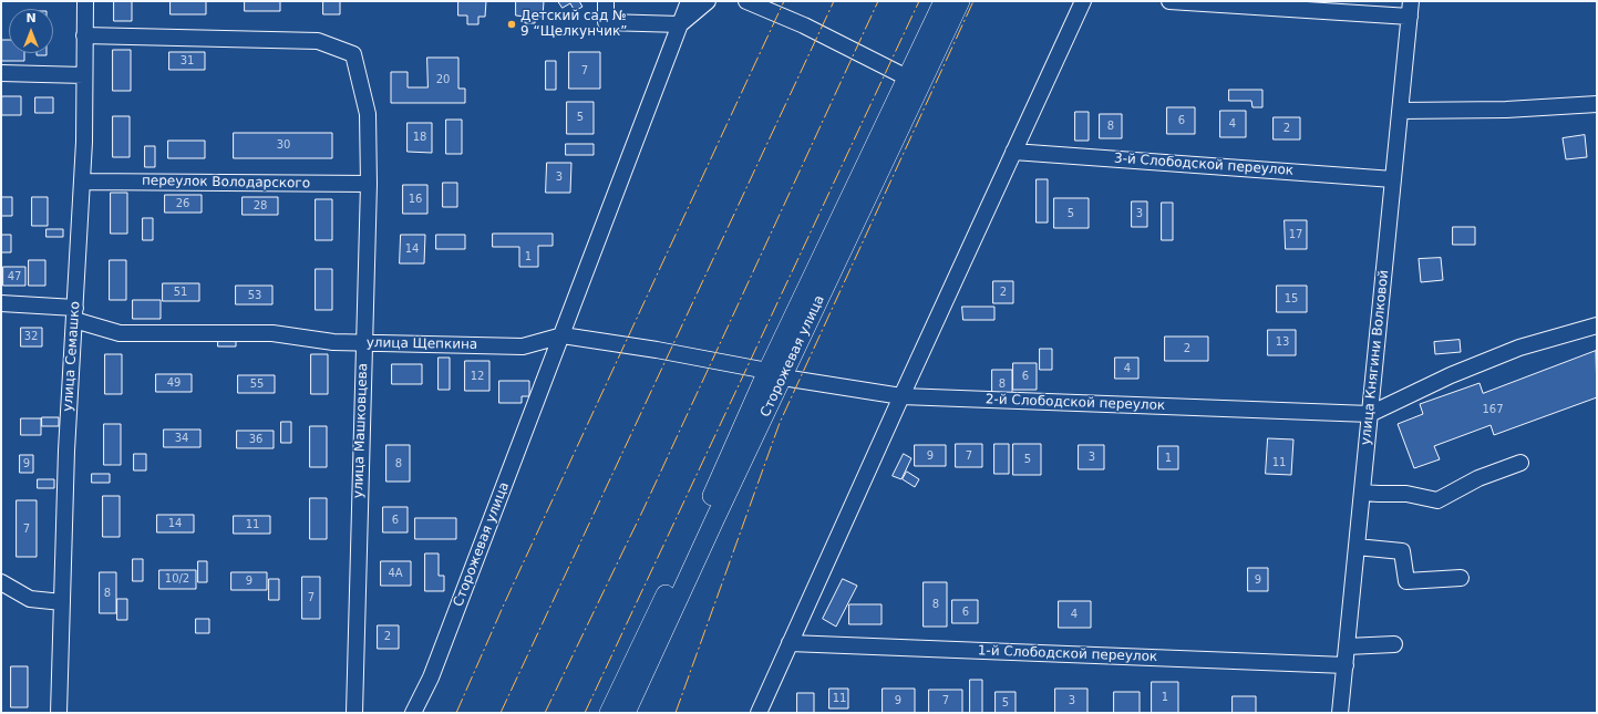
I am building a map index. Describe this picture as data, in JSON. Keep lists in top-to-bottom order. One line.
{"streets":{"main road":["Сторожевая улица"],"street":["3-й Слободской переулок","переулок Володарского","улица Щепкина","улица Семашко","улица Княгини Волковой","2-й Слободской переулок","улица Машковцева","1-й Слободской переулок"]},"crossings":[["3-й Слободской переулок","улица Княгини Волковой"],["переулок Володарского","улица Семашко"],["переулок Володарского","улица Машковцева"],["улица Щепкина","улица Семашко"],["улица Щепкина","Сторожевая улица"],["улица Щепкина","2-й Слободской переулок"],["улица Щепкина","улица Машковцева"],["улица Семашко","улица Машковцева"],["Сторожевая улица","2-й Слободской переулок"],["улица Княгини Волковой","2-й Слободской переулок"],["улица Княгини Волковой","1-й Слободской переулок"]],"places":["Детский сад № 9 “Щелкунчик”"],"house_numbers":["31","7","20","5","6","4","8","2","18","30","3","16","26","28","5","3","17","14","1","47","51","2","53","15","32","13","2","4","12","6","49","55","8","167","34","36","9","7","3","1","5","11","9","8","6","14","11","7","4А","10/2","9","9","8","7","8","6","4","2","1","11","9","7","3","5"],"north":"top"}
